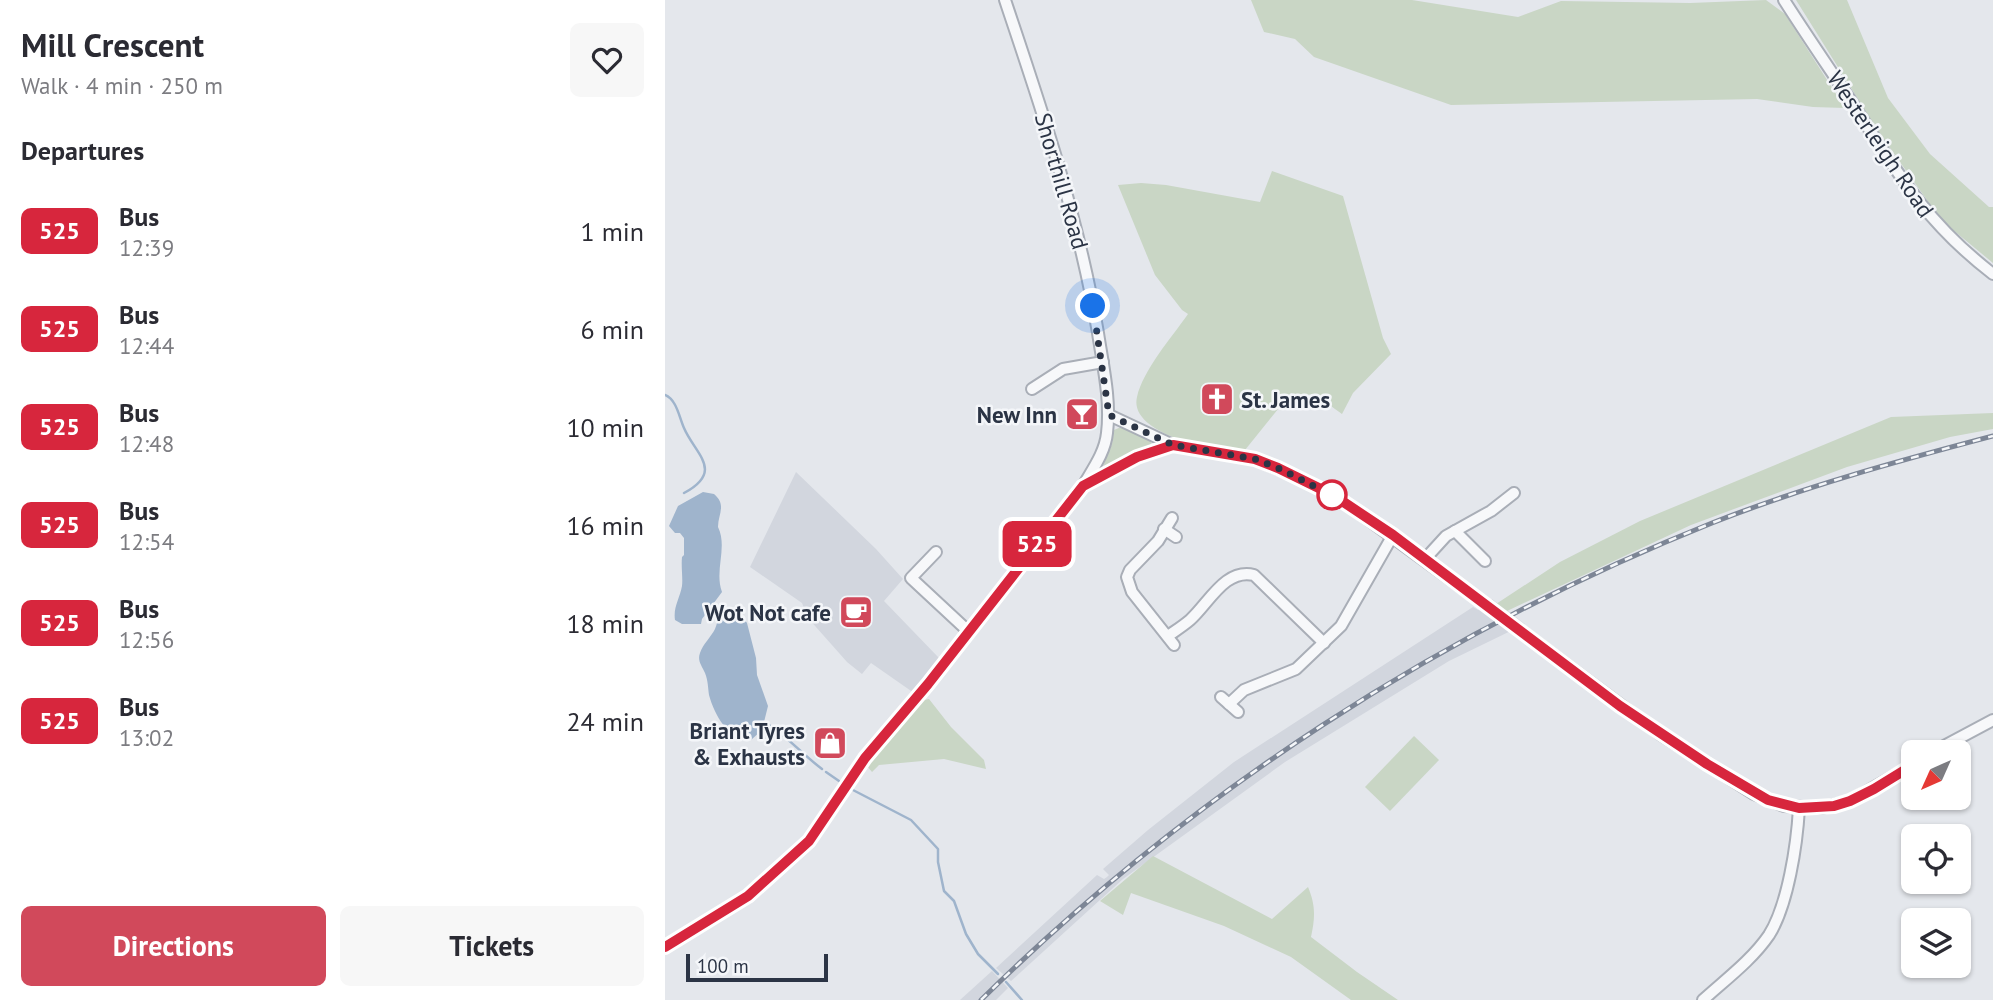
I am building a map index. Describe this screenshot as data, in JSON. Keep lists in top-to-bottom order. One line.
{"streets":{"street":["Westerleigh Road","Shorthill Road"]},"places":{"church":["St. James"],"bar":["New Inn"],"cafe":["Wot Not cafe"],"shop":["Briant Tyres & Exhausts"]},"lines":["bus line 525"],"scale_bar":"100 m","north":"bottom left","page":{"heading":[["Mill Crescent","Walk · 4 min · 250 m"],"Departures"],"on_map":"525","list":[{"mark":"525","name":"Bus","note":"12:39","value":"1 min"},{"mark":"525","name":"Bus","note":"12:44","value":"6 min"},{"mark":"525","name":"Bus","note":"12:48","value":"10 min"},{"mark":"525","name":"Bus","note":"12:54","value":"16 min"},{"mark":"525","name":"Bus","note":"12:56","value":"18 min"},{"mark":"525","name":"Bus","note":"13:02","value":"24 min"}],"buttons":["Directions","Tickets"],"scale":"100 m"}}
